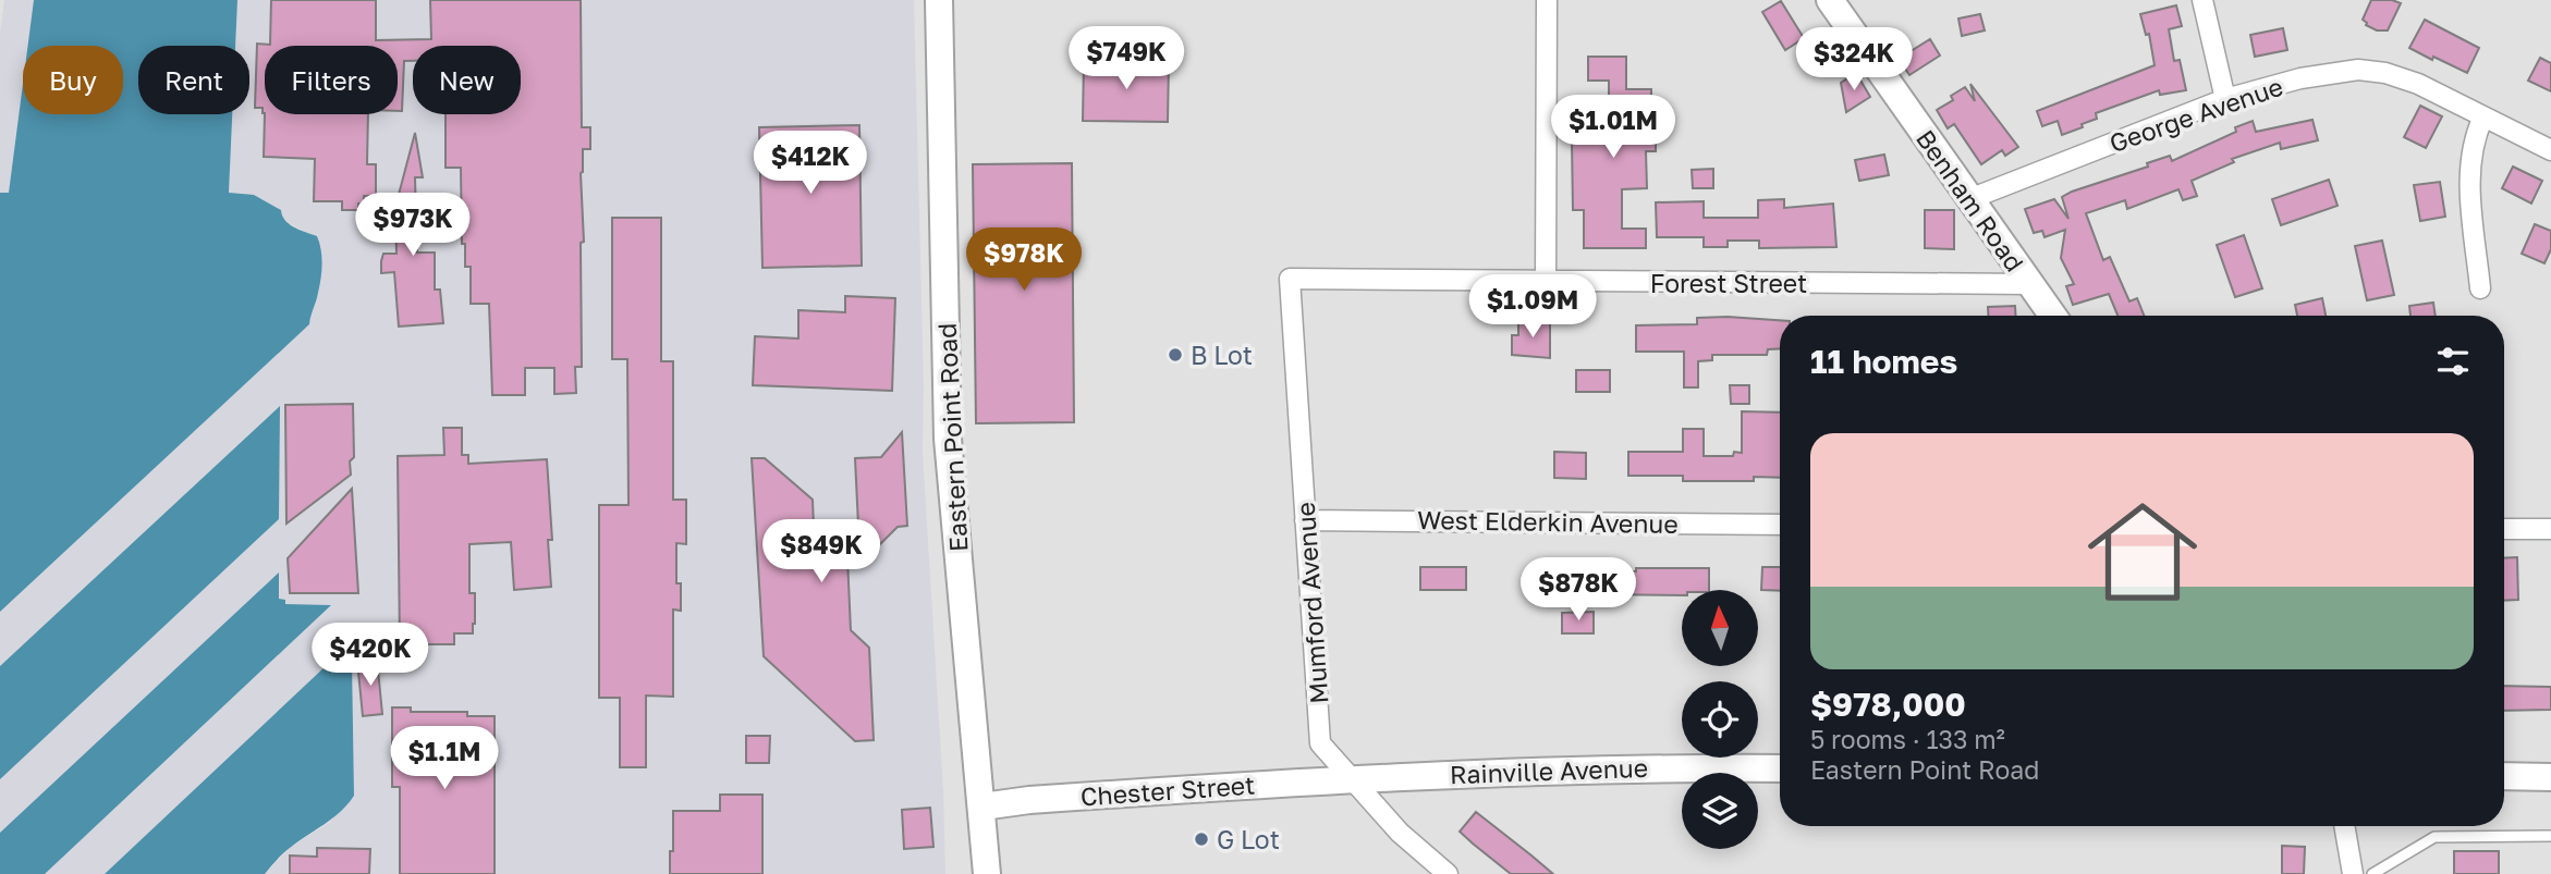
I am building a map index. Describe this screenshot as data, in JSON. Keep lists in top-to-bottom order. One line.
{"streets":{"main road":["Benham Road","Eastern Point Road","Rainville Avenue","Chester Street"],"street":["George Avenue","Forest Street","West Elderkin Avenue","Mumford Avenue"]},"crossings":[["George Avenue","Benham Road"],["Benham Road","Forest Street"],["Forest Street","Mumford Avenue"],["Eastern Point Road","Chester Street"],["West Elderkin Avenue","Mumford Avenue"],["Mumford Avenue","Rainville Avenue"],["Mumford Avenue","Chester Street"],["Rainville Avenue","Chester Street"]],"places":["B Lot","G Lot"],"north":"top","page":{"price":["$749K","$324K","$1.01M","$412K","$973K","$978K","$1.09M","$849K","$878K","$420K","$1.1M"],"chip":["Buy","Rent","Filters","New"],"heading":"11 homes","list":[{"name":"$978,000","note":"5 rooms · 133 m² · Eastern Point Road"}]}}
